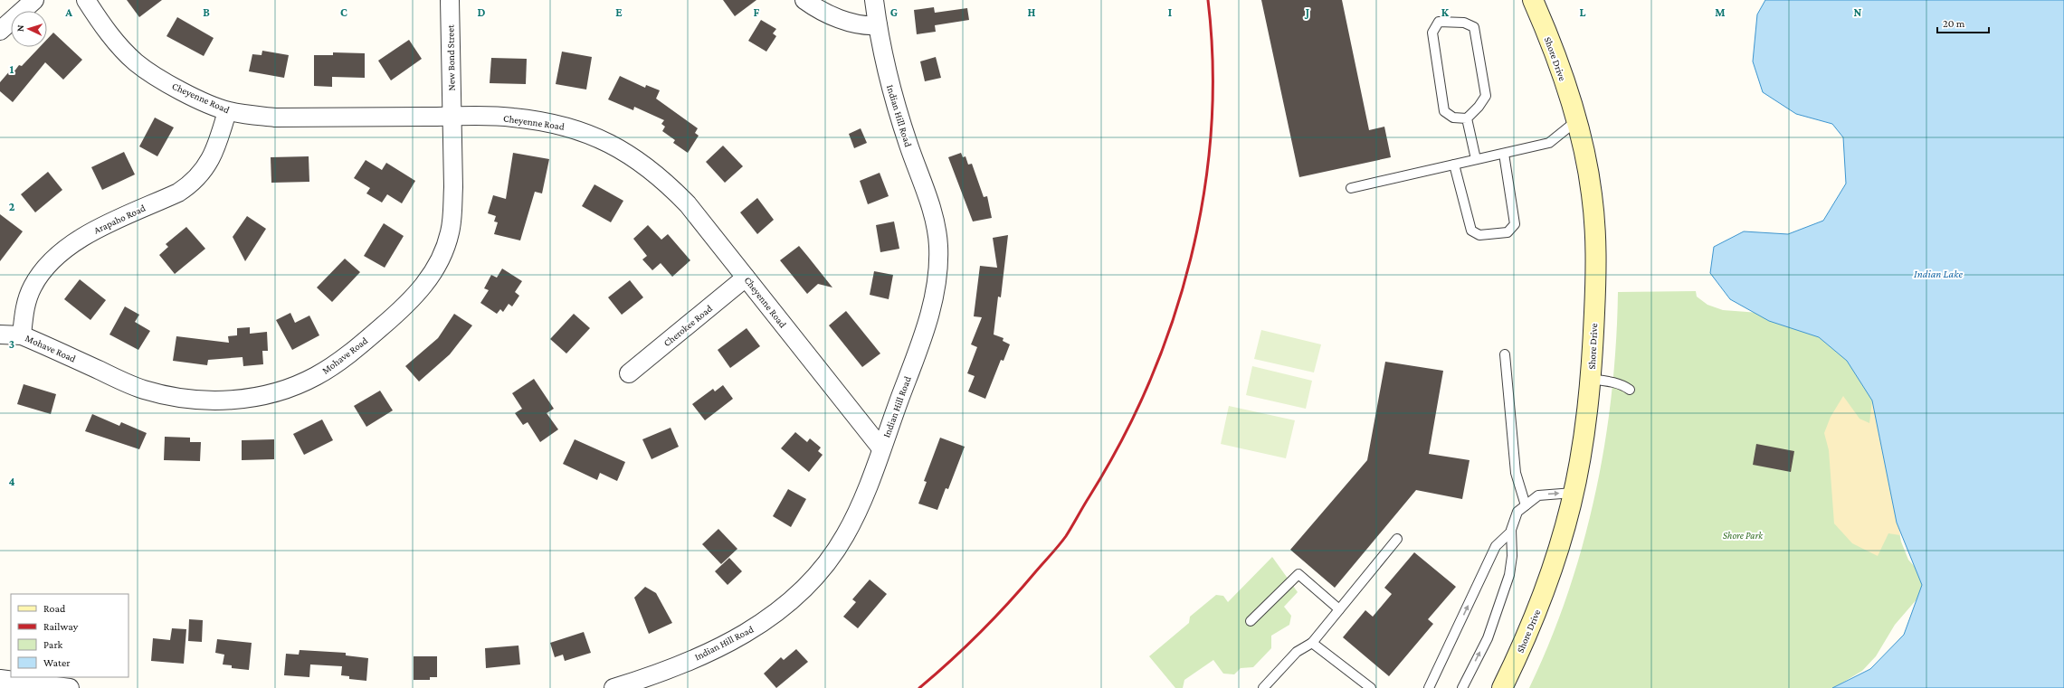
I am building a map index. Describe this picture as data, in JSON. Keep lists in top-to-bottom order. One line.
{"streets":{"main road":["Shore Drive"],"street":["New Bond Street","Cheyenne Road","Indian Hill Road","Arapaho Road","Cherokee Road","Mohave Road"]},"crossings":[["New Bond Street","Cheyenne Road"],["New Bond Street","Mohave Road"],["Cheyenne Road","Indian Hill Road"],["Cheyenne Road","Arapaho Road"],["Cheyenne Road","Cherokee Road"],["Cheyenne Road","Mohave Road"],["Arapaho Road","Mohave Road"]],"water":["Indian Lake"],"parks":["Shore Park"],"legend":["Road","Railway","Park","Water"],"scale_bar":"20 m","north":"left","grid":{"columns":["A","B","C","D","E","F","G","H","I","J","K","L","M","N"],"rows":["1","2","3","4"]}}
